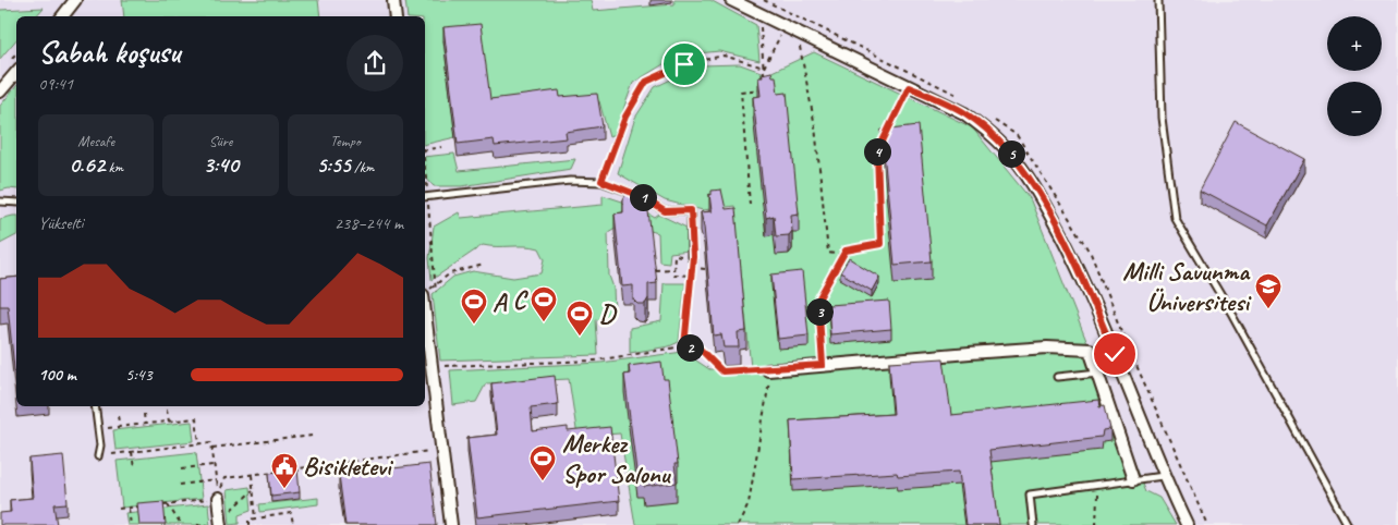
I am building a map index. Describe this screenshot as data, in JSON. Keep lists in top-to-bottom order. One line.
{"places":{"school or university":["Milli Savunma Üniversitesi"],"sports":["C","A","D","Merkez Spor Salonu"],"public building":["Bisikletevi"]},"page":{"map_buttons":["+","−"],"heading":["Sabah koşusu","09:41"],"stats":[["Mesafe","0.62 km"],["Süre","3:40"],["Tempo","5:55 /km"]],"pins":["4","5","1","3","2"],"chart":["Yükselti","238–244 m"],"list":[{"name":"100 m","note":"5:43"}]}}
